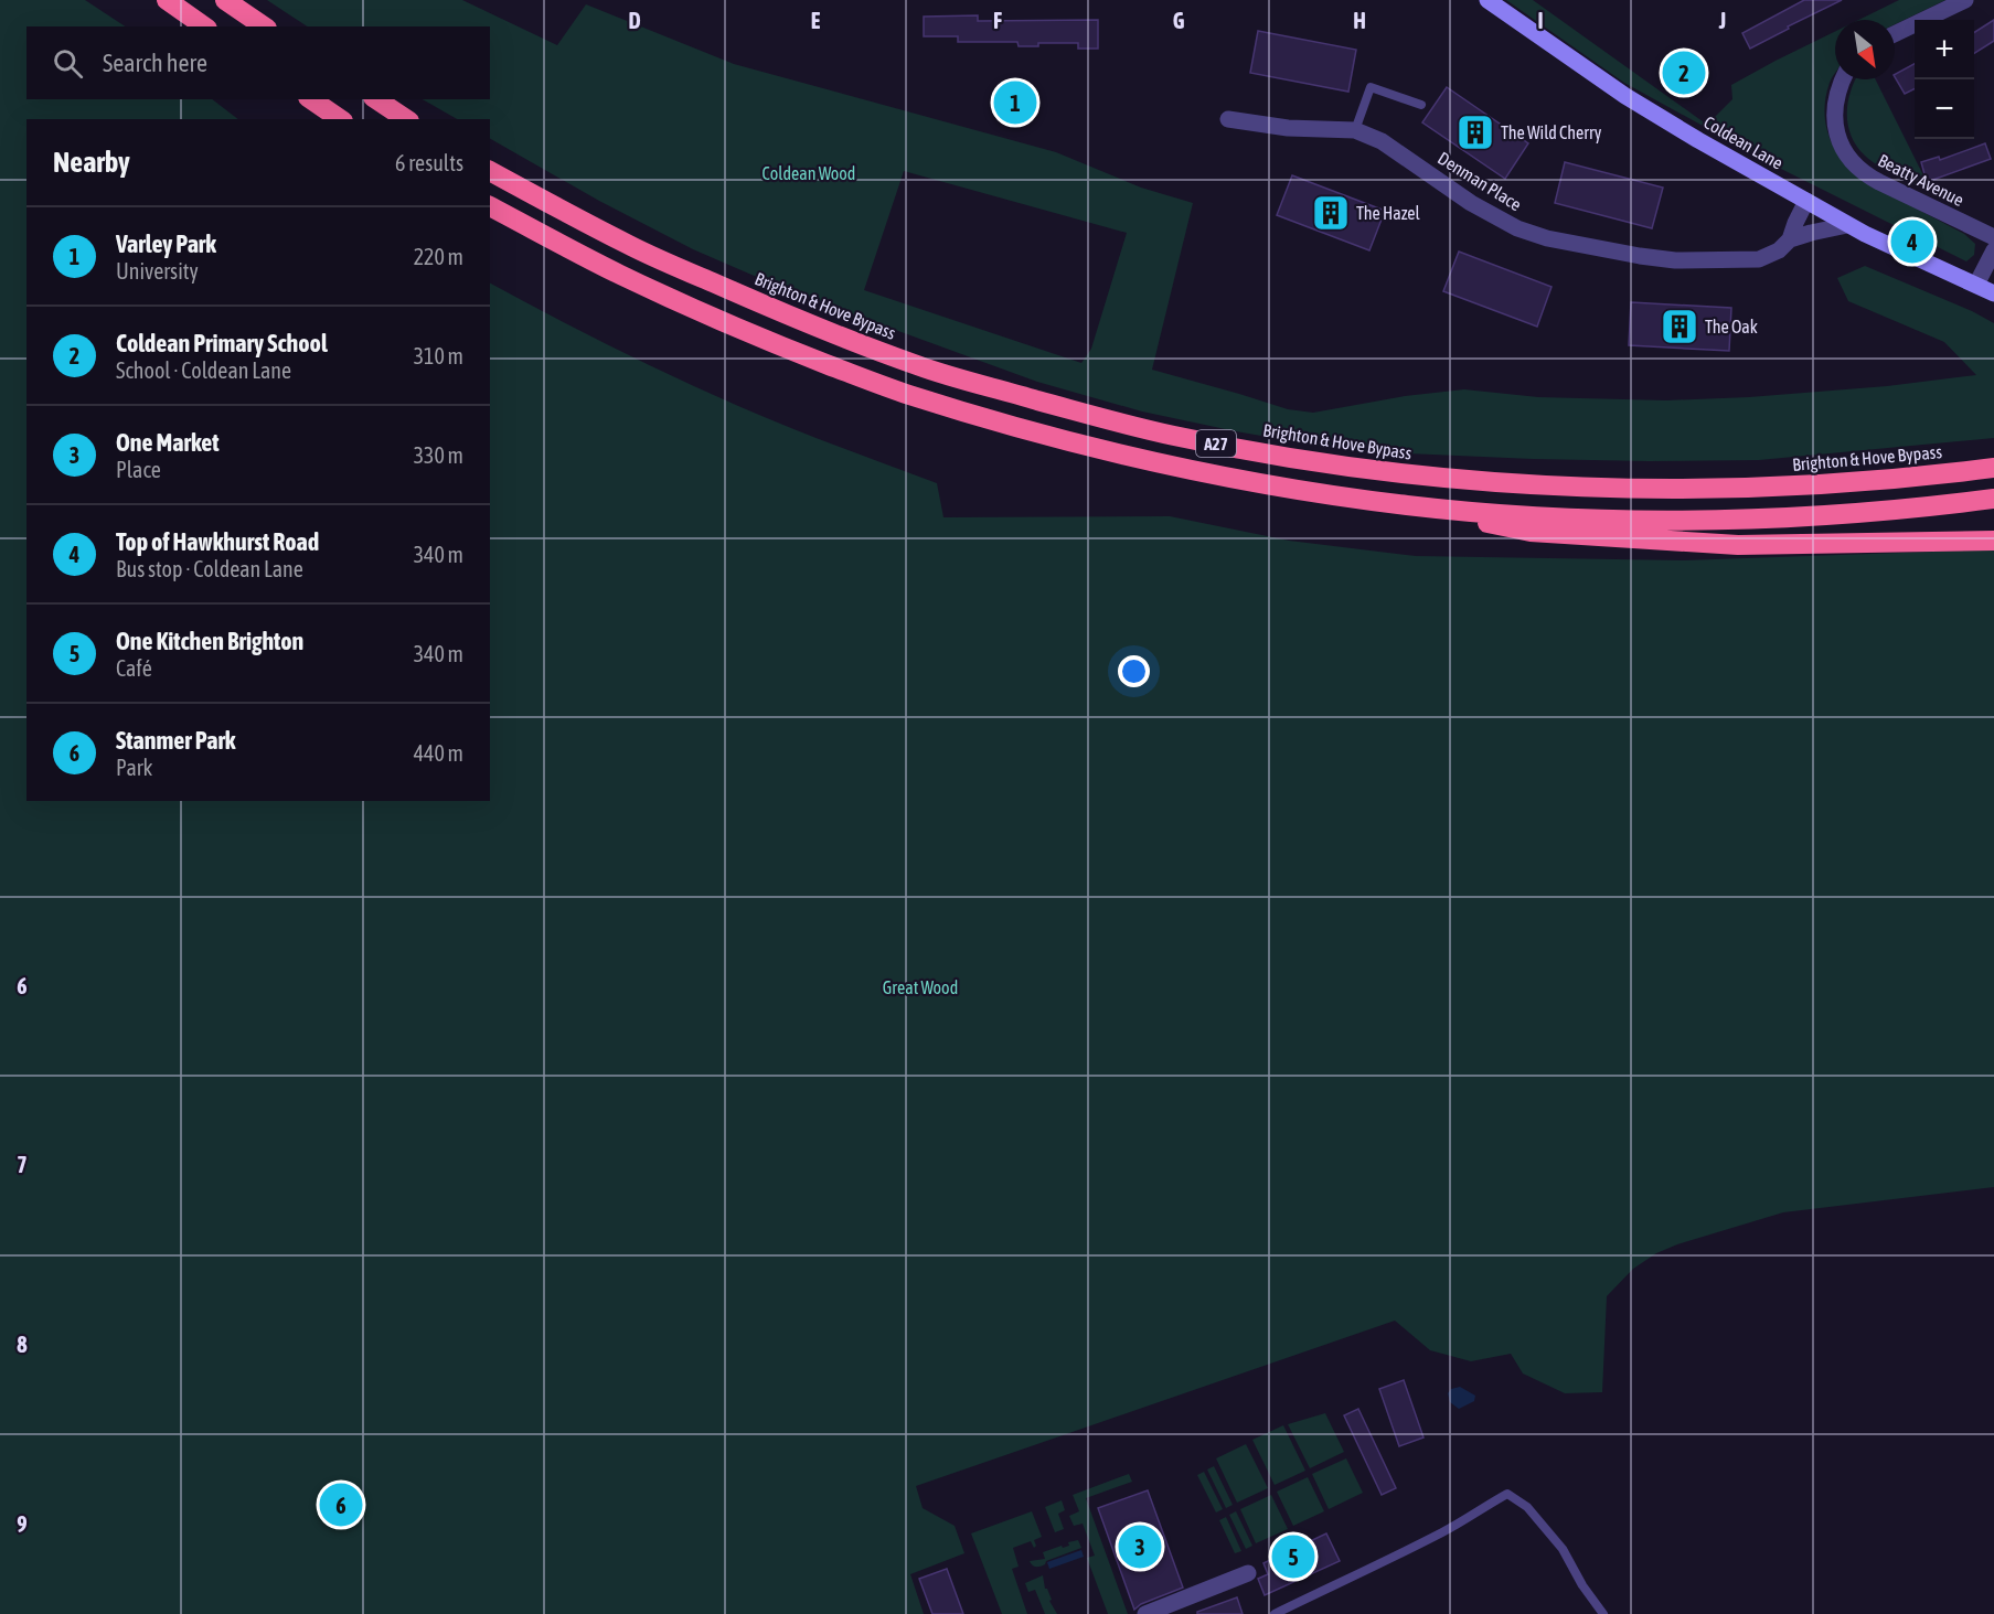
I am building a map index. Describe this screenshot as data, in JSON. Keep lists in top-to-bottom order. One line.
{"streets":{"highway":["Brighton & Hove Bypass","A27"],"street":["Coldean Lane","Beatty Avenue","Denman Place"]},"crossings":[["Coldean Lane","Denman Place"]],"parks":["Coldean Wood","Great Wood"],"places":{"building":["The Wild Cherry","The Hazel","The Oak"]},"north":"bottom right","page":{"map_buttons":["+","−"],"search":"Search here","pins":["2","1","4","6","3","5"],"heading":["Nearby","6 results"],"list":[{"mark":"1","name":"Varley Park","note":"University","value":"220 m"},{"mark":"2","name":"Coldean Primary School","note":"School · Coldean Lane","value":"310 m"},{"mark":"3","name":"One Market","note":"Place","value":"330 m"},{"mark":"4","name":"Top of Hawkhurst Road","note":"Bus stop · Coldean Lane","value":"340 m"},{"mark":"5","name":"One Kitchen Brighton","note":"Café","value":"340 m"},{"mark":"6","name":"Stanmer Park","note":"Park","value":"440 m"}]},"grid":{"columns":["D","E","F","G","H","I","J"],"rows":["6","7","8","9"]}}
